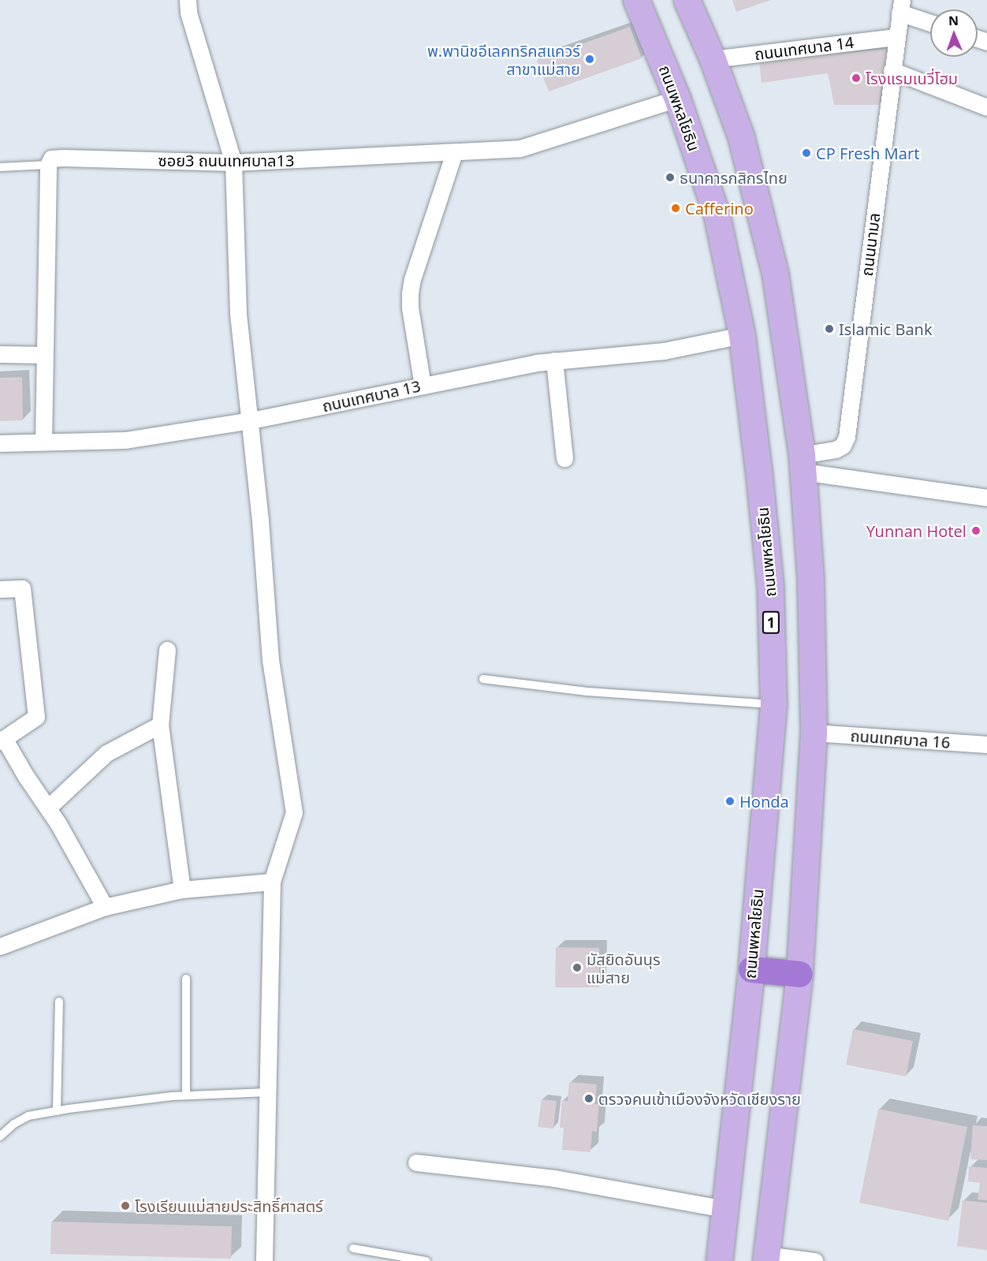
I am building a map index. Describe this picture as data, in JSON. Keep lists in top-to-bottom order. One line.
{"streets":{"main road":["ถนนพหลโยธิน","1"],"street":["ถนนเทศบาล 14","ซอย3 ถนนเทศบาล13","ถนนนามล","ถนนเทศบาล 13","ถนนเทศบาล 16"]},"crossings":[["ถนนเทศบาล 14","ถนนนามล"],["ถนนพหลโยธิน","ซอย3 ถนนเทศบาล13"],["ถนนพหลโยธิน","ถนนเทศบาล 13"]],"places":["พ.พานิชอีเลคทริคสแควร์ สาขาแม่สาย","โรงแรมเนวี่โฮม","CP Fresh Mart","ธนาคารกสิกรไทย","Cafferino","Islamic Bank","Yunnan Hotel","Honda","มัสยิดอันนุร แม่สาย","ตรวจคนเข้าเมืองจังหวัดเชียงราย","โรงเรียนแม่สายประสิทธิ์ศาสตร์"],"north":"top"}
